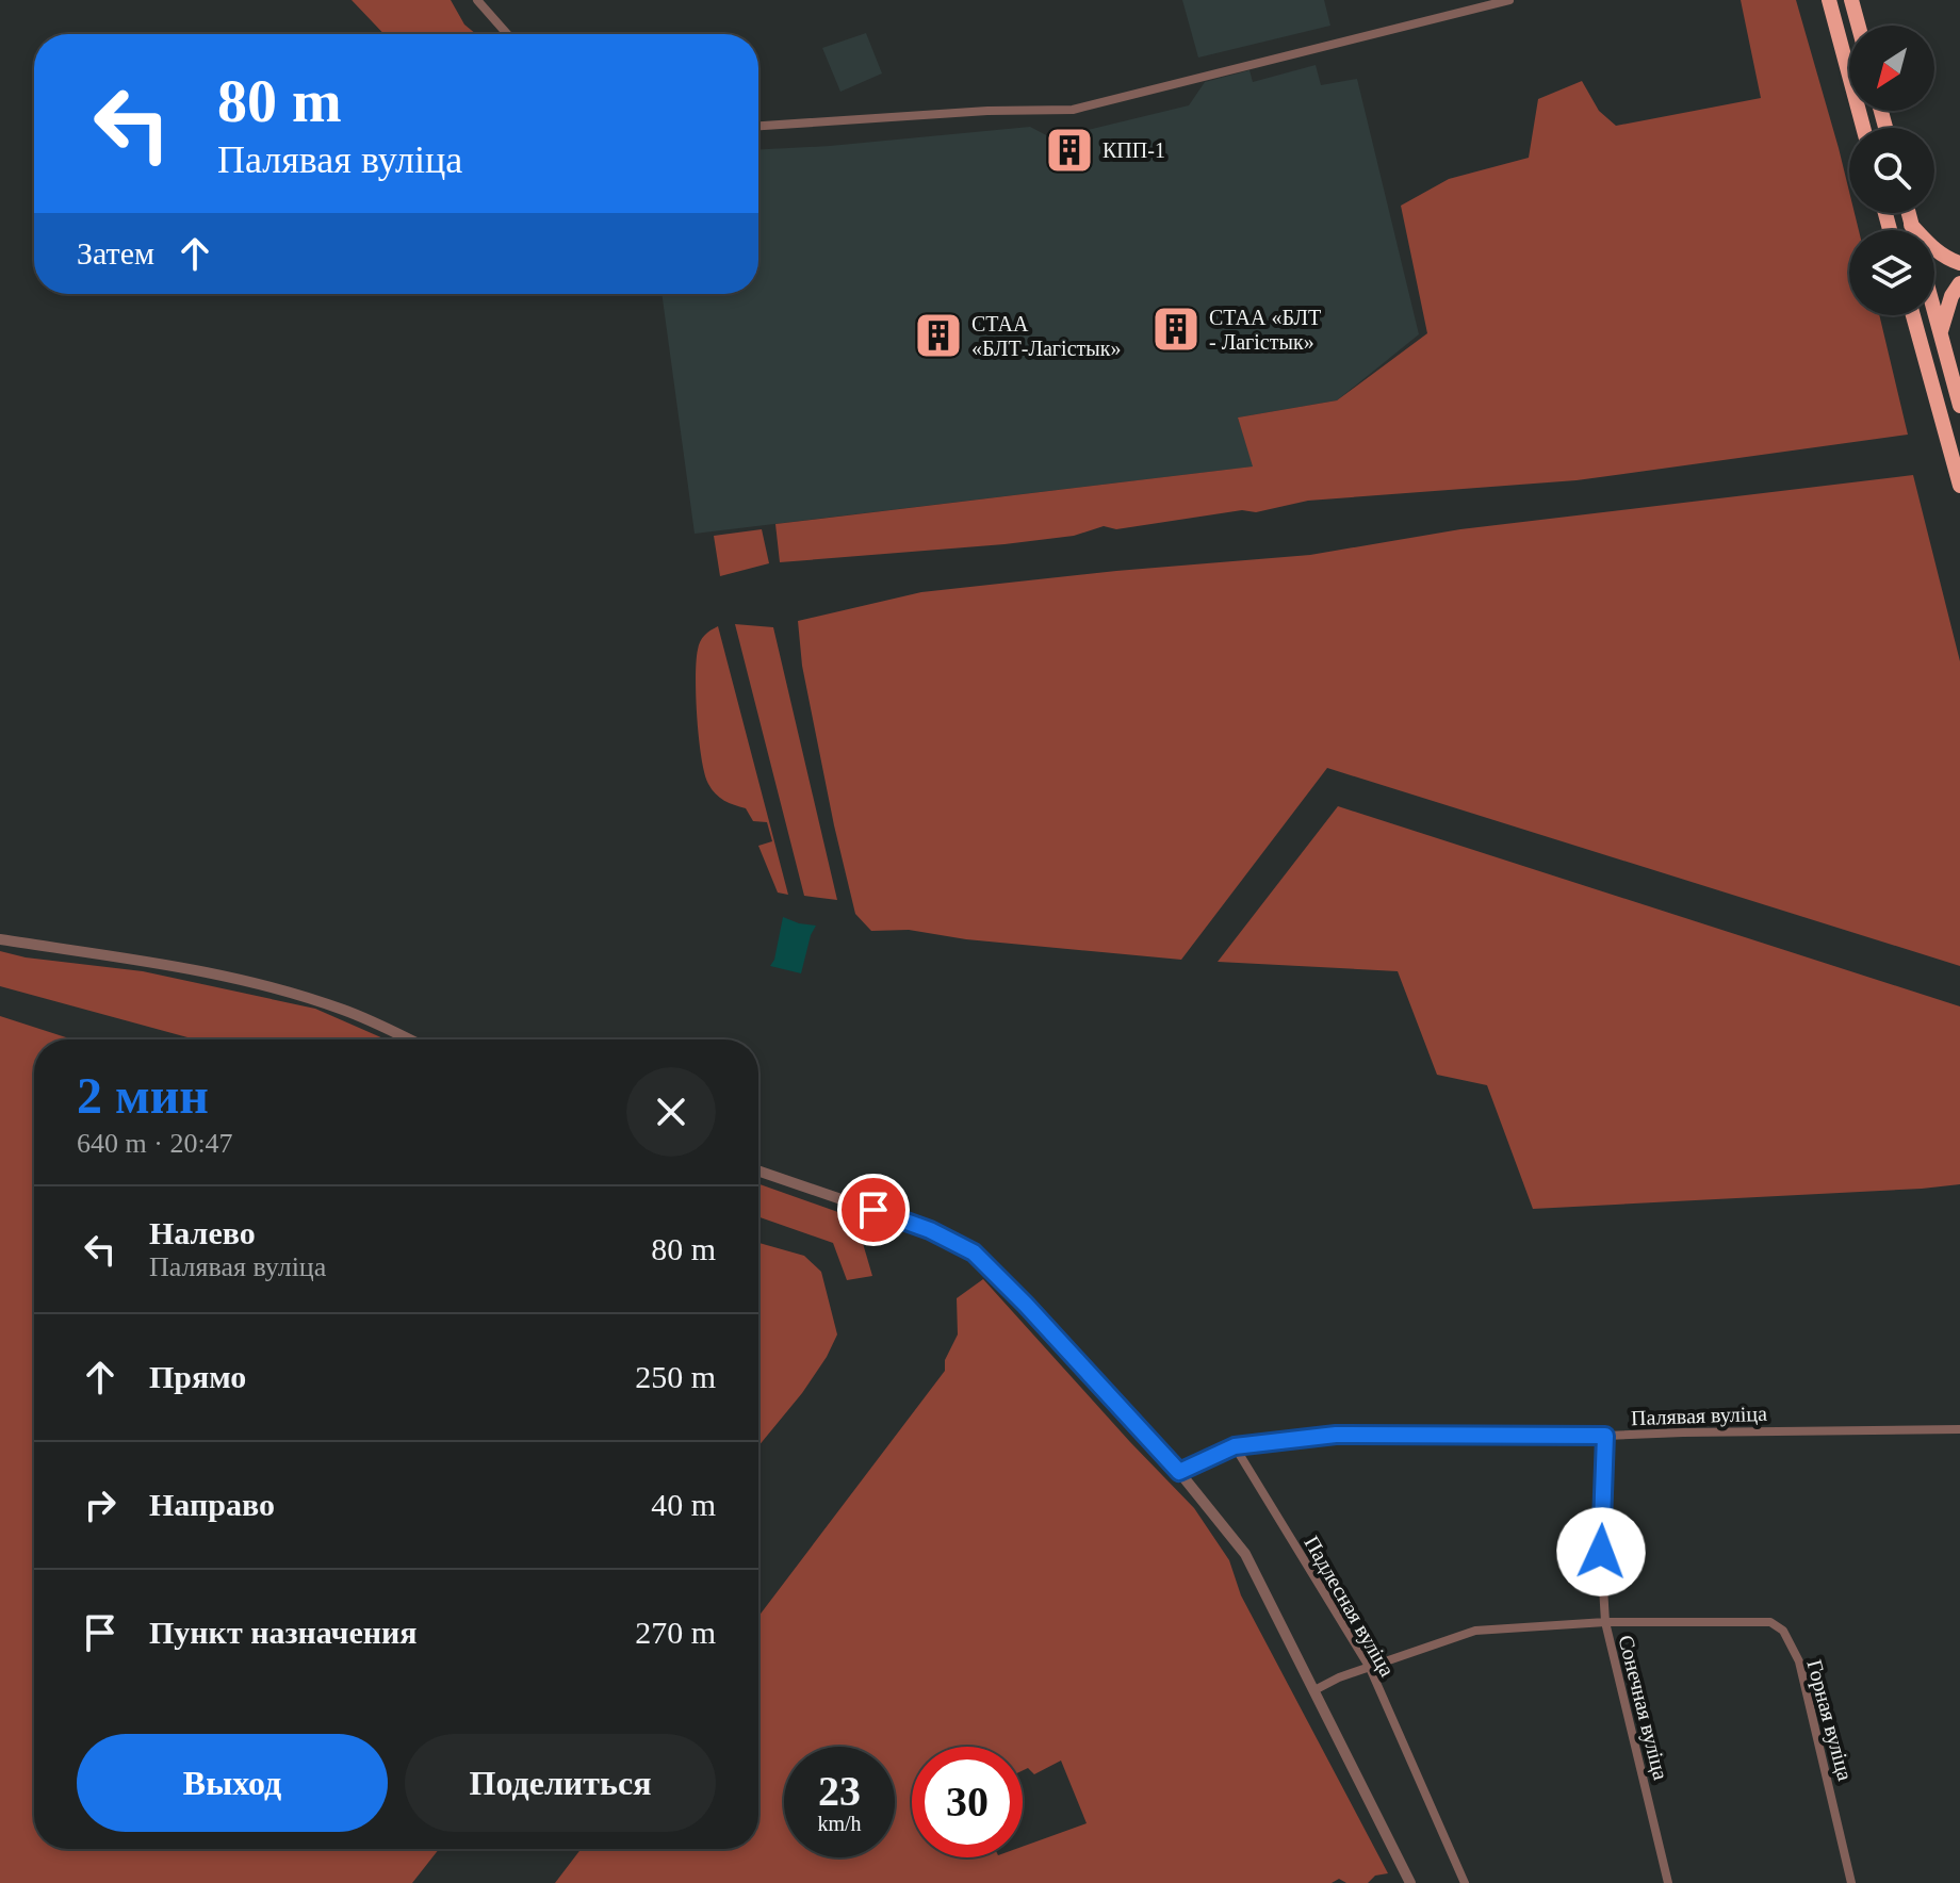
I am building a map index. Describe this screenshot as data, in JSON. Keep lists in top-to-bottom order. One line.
{"streets":{"street":["Палявая вуліца","Падлесная вуліца","Сонечная вуліца","Горная вуліца"]},"crossings":[["Палявая вуліца","Падлесная вуліца"],["Палявая вуліца","Сонечная вуліца"],["Падлесная вуліца","Горная вуліца"],["Сонечная вуліца","Горная вуліца"]],"places":{"building":["КПП-1","СТАА «БЛТ - Лагістык»","СТАА «БЛТ-Лагістык»"]},"north":"bottom left","page":{"turn":["80 m","Палявая вуліца"],"then":"Затем","heading":["2 мин","640 m · 20:47"],"list":[{"name":"Налево","note":"Палявая вуліца","value":"80 m"},{"name":"Прямо","value":"250 m"},{"name":"Направо","value":"40 m"},{"name":"Пункт назначения","value":"270 m"}],"buttons":["Выход","Поделиться"],"speed":"23 km/h","limit":"30"}}
